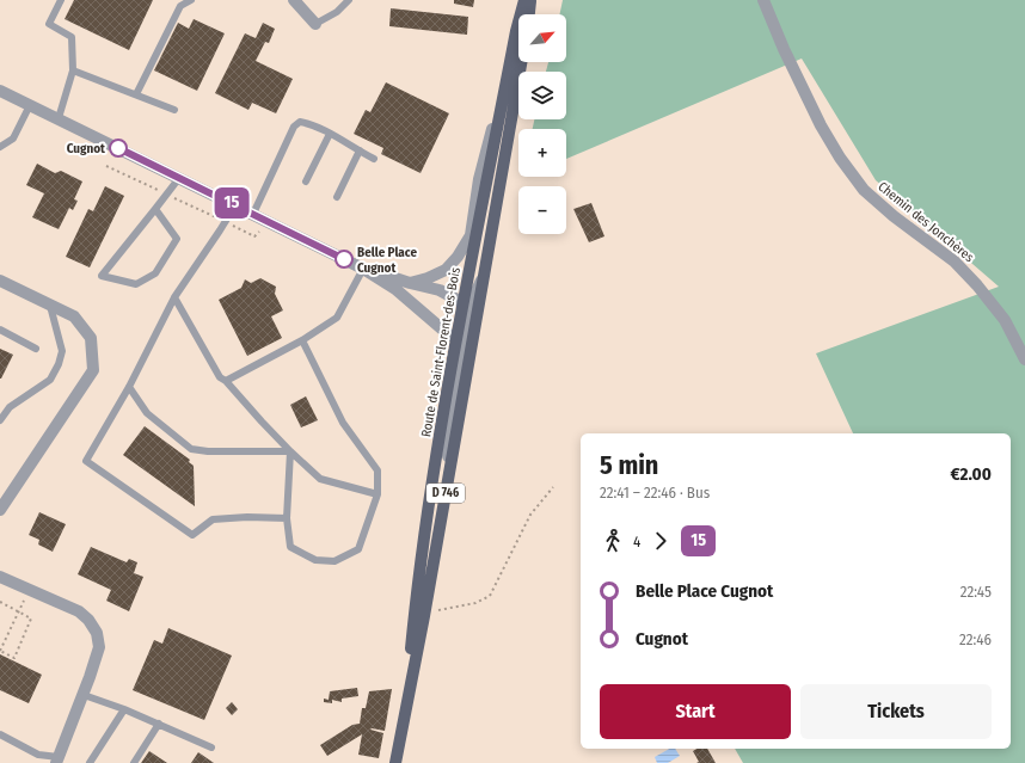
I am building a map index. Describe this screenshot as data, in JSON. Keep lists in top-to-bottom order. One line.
{"streets":{"main road":["Route de Saint-Florent-des-Bois","D 746"],"street":["Chemin des Jonchères"]},"places":["Cugnot","Belle Place Cugnot"],"lines":["bus line 15"],"north":"top right","page":{"on_map":"15","map_buttons":["+","−"],"heading":["5 min","22:41 – 22:46 · Bus","€2.00"],"legs":["4","15"],"list":[{"name":"Belle Place Cugnot","value":"22:45"},{"name":"Cugnot","value":"22:46"}],"buttons":["Start","Tickets"]}}
